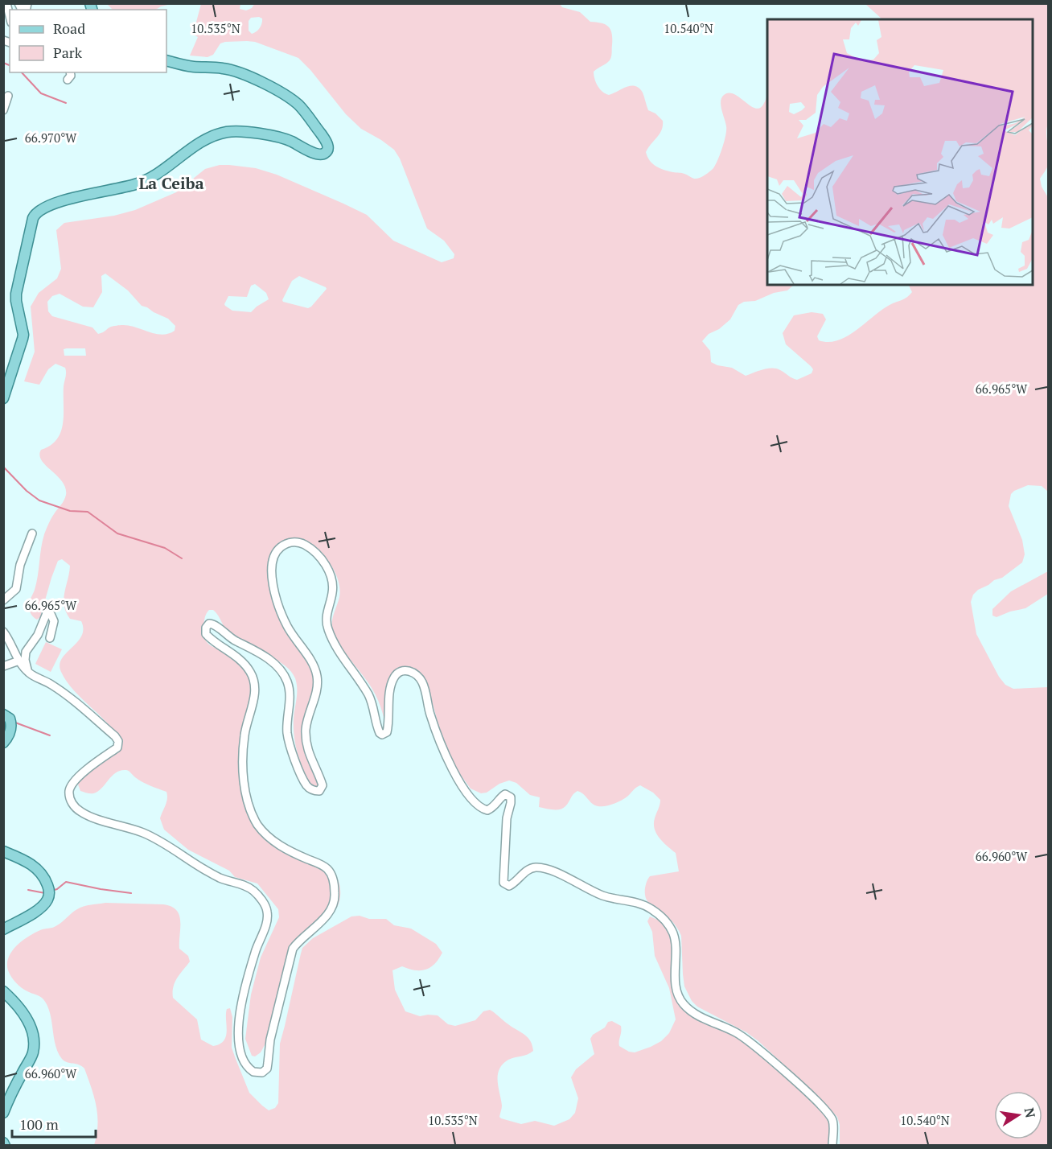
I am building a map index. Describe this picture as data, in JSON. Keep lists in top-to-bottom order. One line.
{"districts":["La Ceiba"],"legend":["Road","Park"],"scale_bar":"100 m","north":"right","coordinates":["10.535°N","10.540°N","66.970°W","66.965°W","66.960°W"]}
